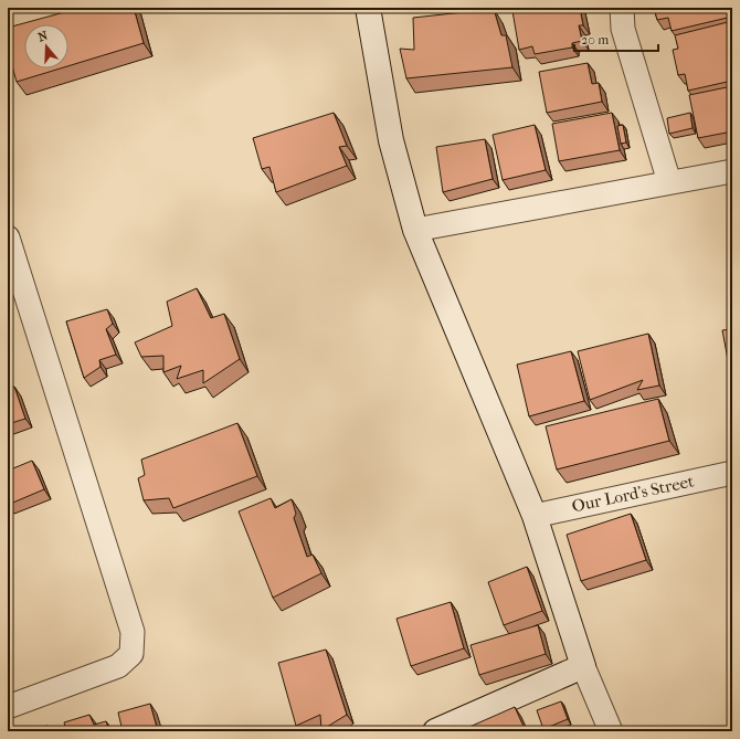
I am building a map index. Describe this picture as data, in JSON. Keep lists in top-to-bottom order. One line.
{"streets":{"street":["Our Lord’s Street"]},"scale_bar":"20 m","north":"top"}
